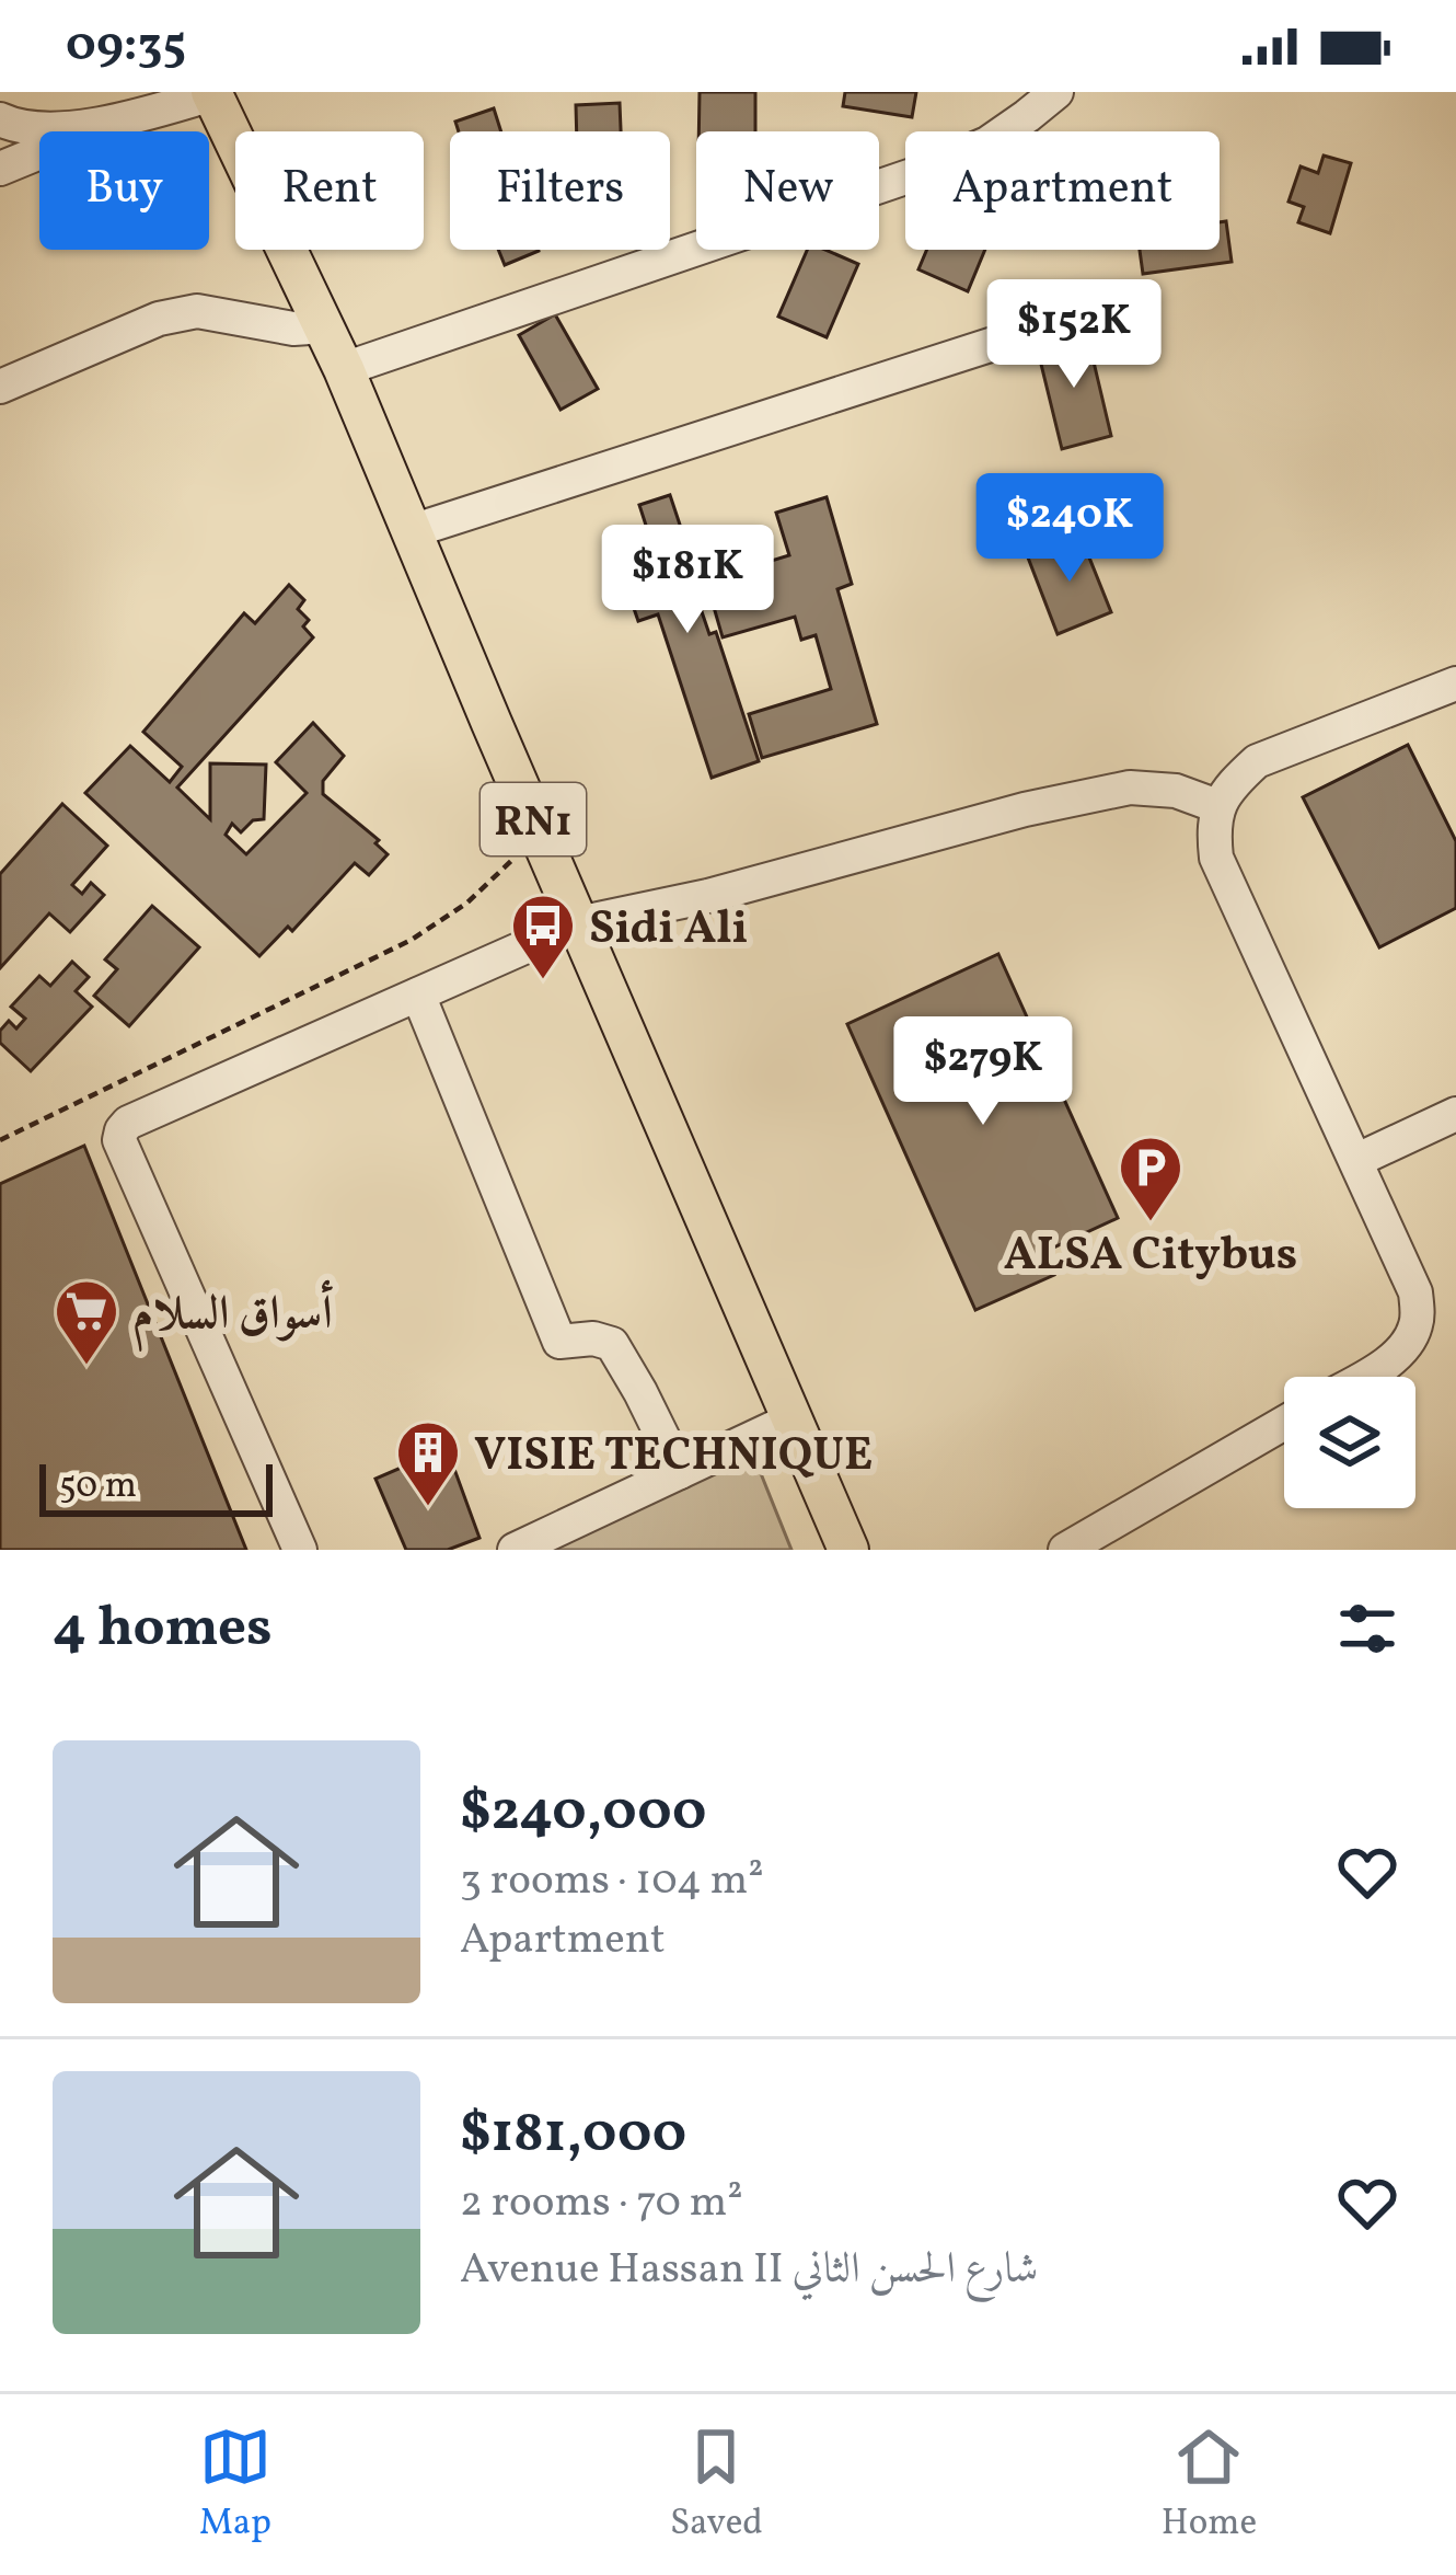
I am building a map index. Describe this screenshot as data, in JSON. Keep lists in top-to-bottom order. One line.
{"streets":{"main road":["RN1"]},"places":{"bus stop":["Sidi Ali"],"parking":["ALSA Citybus"],"supermarket":["أسواق السلام"],"building":["VISIE TECHNIQUE"]},"scale_bar":"50 m","page":{"status":"09:35","chip":["Buy","Rent","Filters","New","Apartment"],"price":["$152K","$240K","$181K","$279K"],"scale":"50 m","heading":"4 homes","list":[{"name":"$240,000","note":"3 rooms · 104 m² · Apartment"},{"name":"$181,000","note":"2 rooms · 70 m² · Avenue Hassan II شارع الحسن الثاني"}],"tabs":["Map","Saved","Home"]}}
